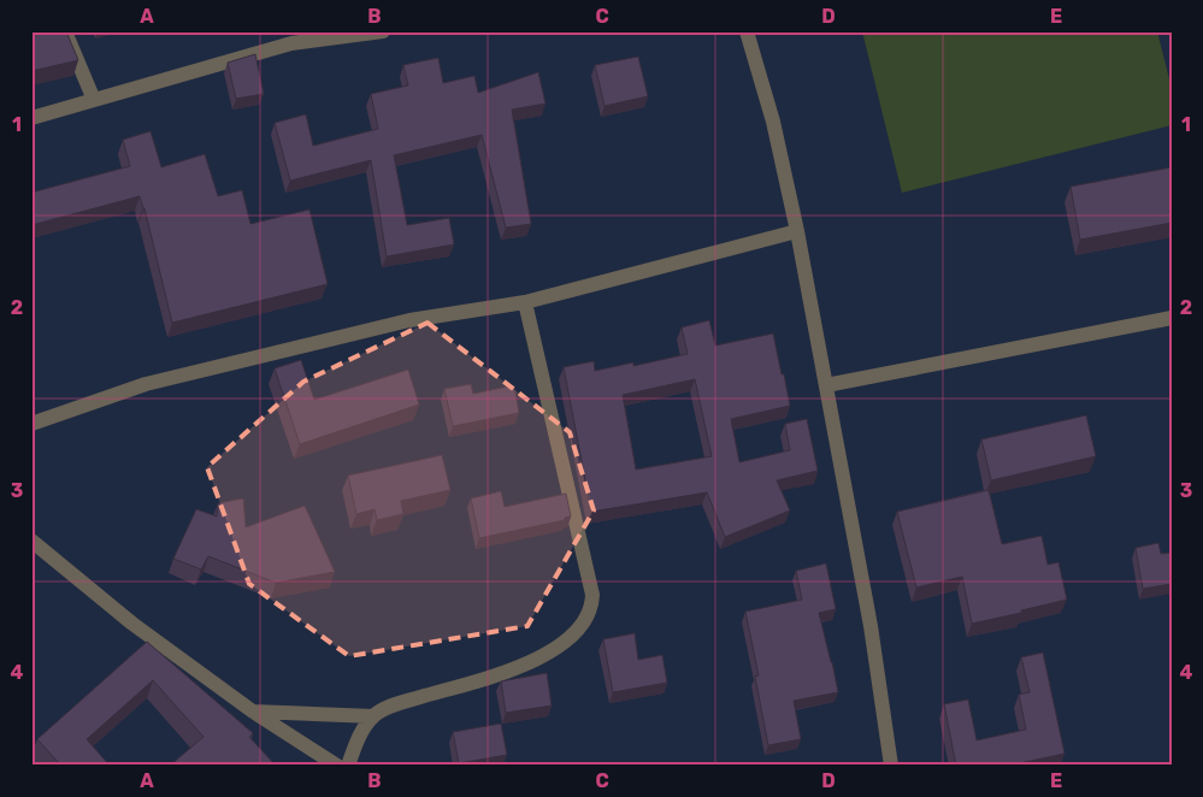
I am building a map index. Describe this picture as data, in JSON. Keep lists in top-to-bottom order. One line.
{"grid":{"columns":["A","B","C","D","E"],"rows":["1","2","3","4"]}}
